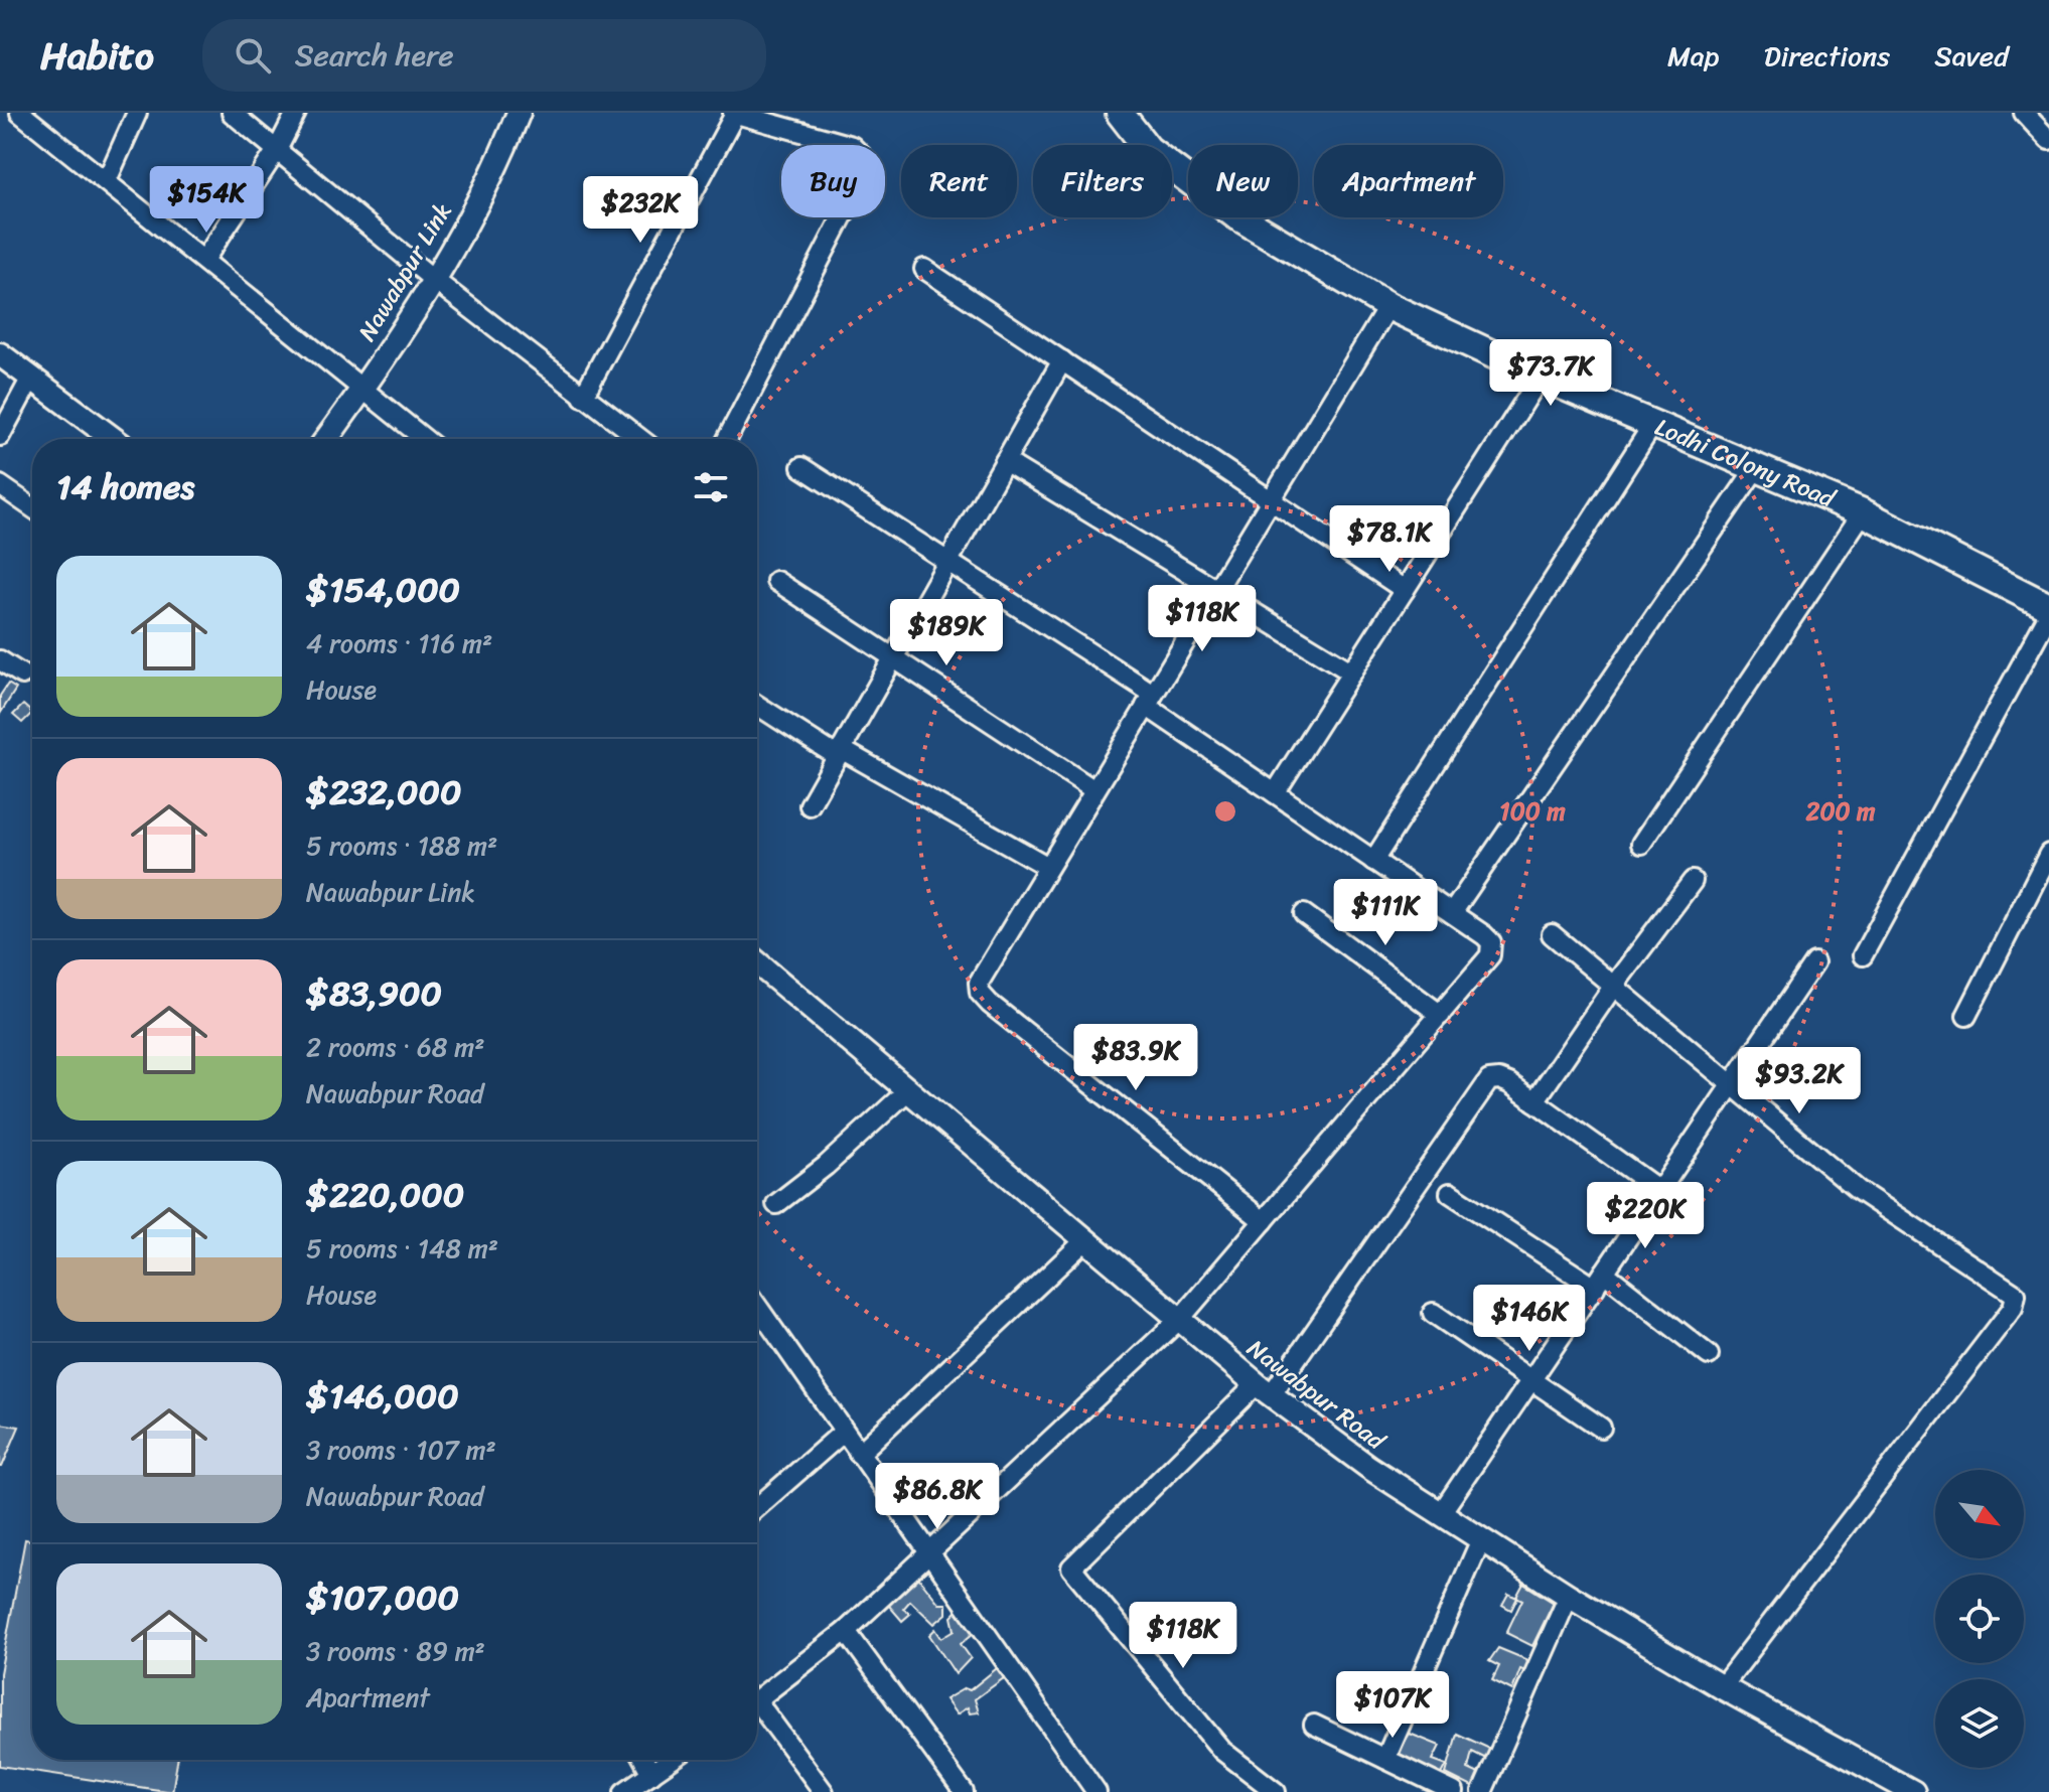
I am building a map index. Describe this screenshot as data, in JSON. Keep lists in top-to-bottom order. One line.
{"streets":{"main road":["Lodhi Colony Road"],"street":["Nawabpur Link","Nawabpur Road"]},"north":"bottom right","page":{"header":"Habito","search":"Search here","nav":["Map","Directions","Saved"],"chip":["Buy","Rent","Filters","New","Apartment"],"price":["$154K","$232K","$73.7K","$78.1K","$118K","$189K","$111K","$83.9K","$93.2K","$220K","$146K","$86.8K","$118K","$107K"],"heading":"14 homes","list":[{"name":"$154,000","note":"4 rooms · 116 m² · House"},{"name":"$232,000","note":"5 rooms · 188 m² · Nawabpur Link"},{"name":"$83,900","note":"2 rooms · 68 m² · Nawabpur Road"},{"name":"$220,000","note":"5 rooms · 148 m² · House"},{"name":"$146,000","note":"3 rooms · 107 m² · Nawabpur Road"},{"name":"$107,000","note":"3 rooms · 89 m² · Apartment"}]},"rings":["100 m","200 m"]}
